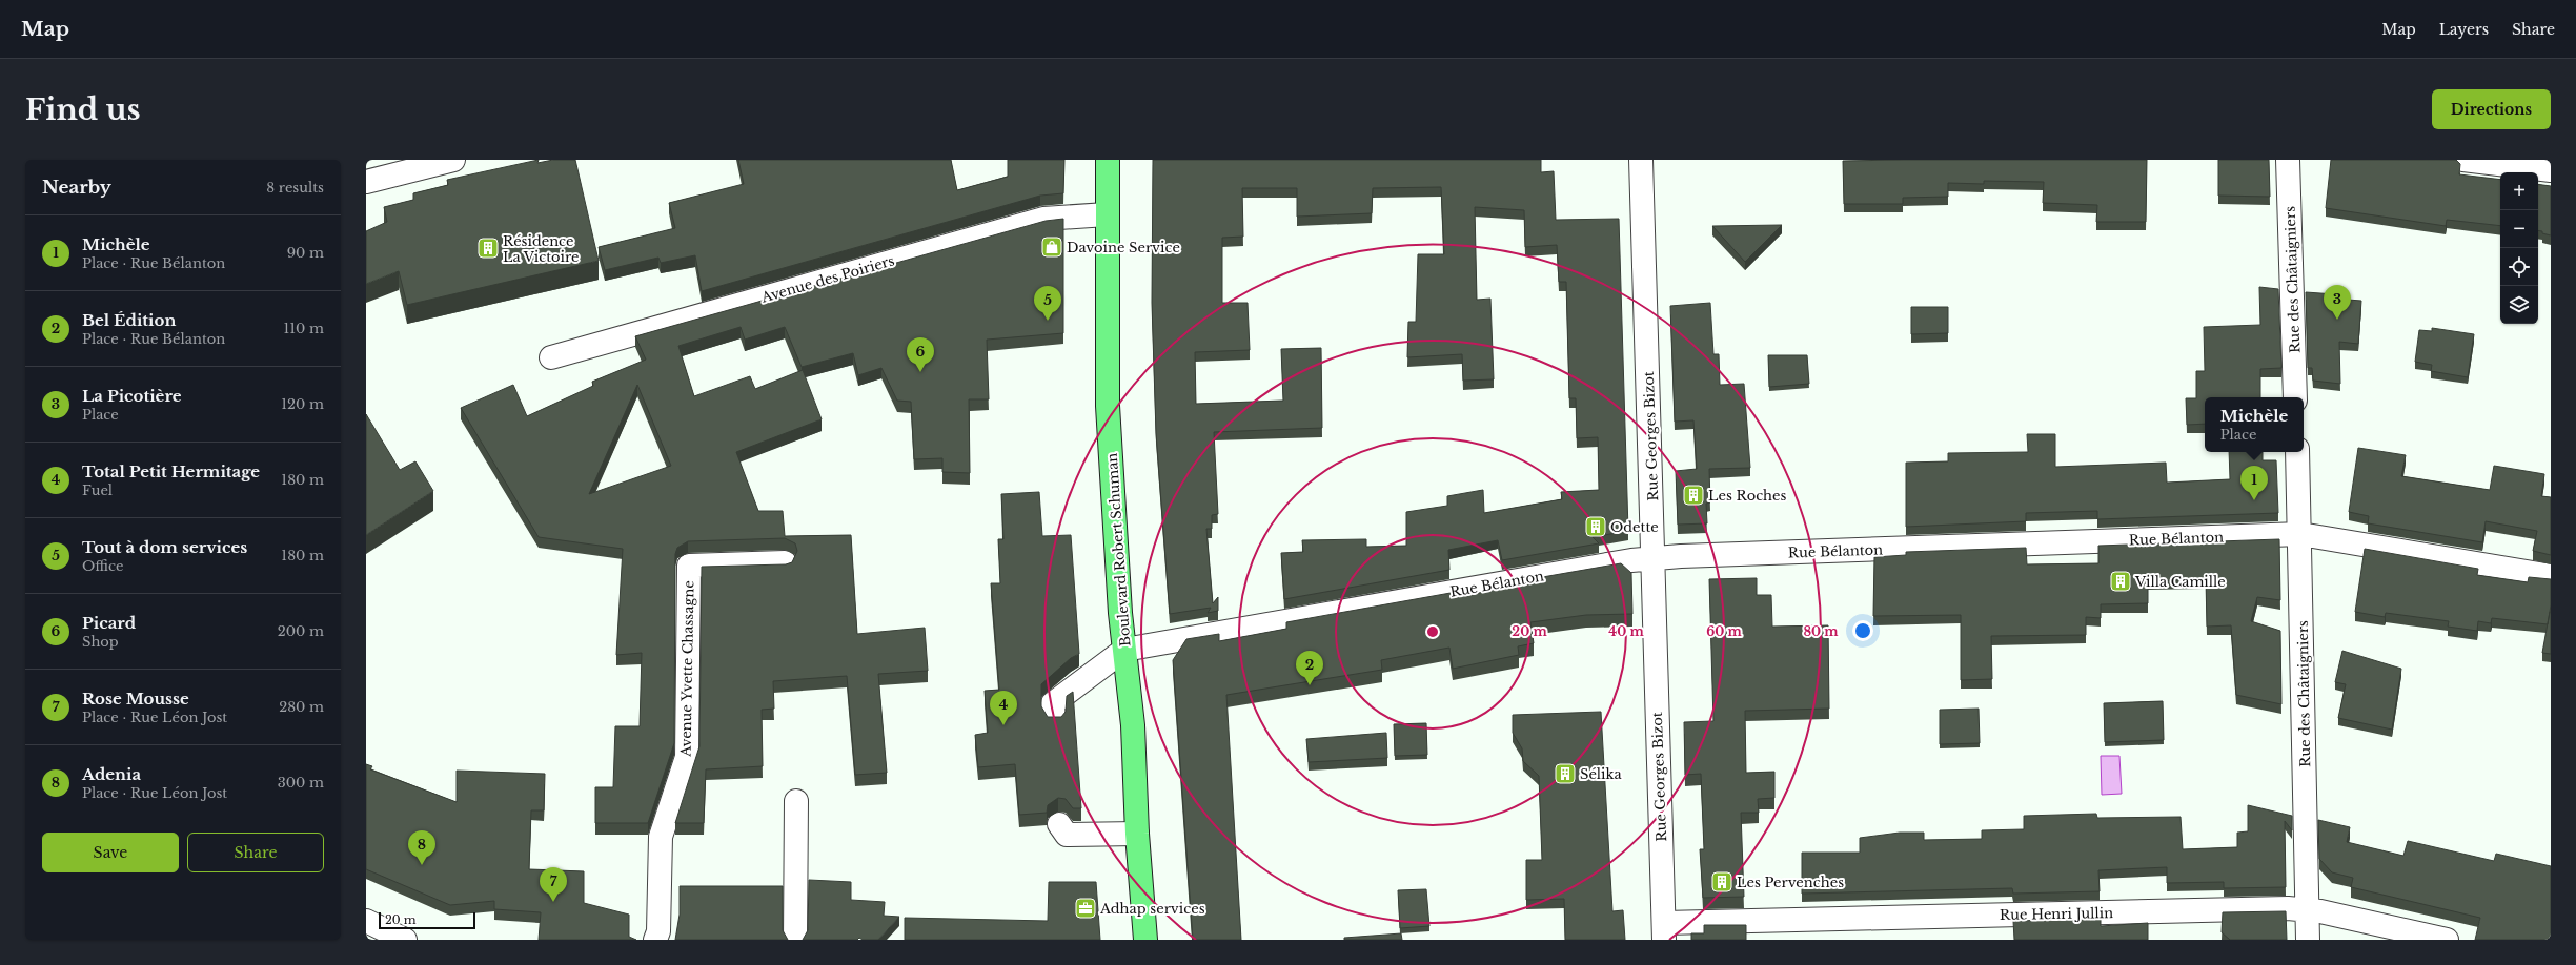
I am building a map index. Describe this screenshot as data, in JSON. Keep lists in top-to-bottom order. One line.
{"streets":{"main road":["Boulevard Robert Schuman"],"street":["Avenue des Poiriers","Rue des Châtaigniers","Rue Georges Bizot","Rue Bélanton","Avenue Yvette Chassagne","Rue Henri Jullin"]},"crossings":[["Avenue des Poiriers","Boulevard Robert Schuman"],["Rue des Châtaigniers","Rue Bélanton"],["Rue des Châtaigniers","Rue Henri Jullin"],["Rue Georges Bizot","Rue Bélanton"],["Rue Georges Bizot","Rue Henri Jullin"],["Rue Bélanton","Boulevard Robert Schuman"]],"places":{"shop":["Davoine Service"],"building":["Résidence La Victoire","Les Roches","Odette","Villa Camille","Sélika","Les Pervenches"],"office":["Adhap services"]},"scale_bar":"20 m","page":{"header":"Map","nav":["Map","Layers","Share"],"buttons":["Directions",["Save","Share"]],"title":"Find us","heading":["Nearby","8 results"],"map_buttons":["+","−"],"list":[{"mark":"1","name":"Michèle","note":"Place · Rue Bélanton","value":"90 m"},{"mark":"2","name":"Bel Édition","note":"Place · Rue Bélanton","value":"110 m"},{"mark":"3","name":"La Picotière","note":"Place","value":"120 m"},{"mark":"4","name":"Total Petit Hermitage","note":"Fuel","value":"180 m"},{"mark":"5","name":"Tout à dom services","note":"Office","value":"180 m"},{"mark":"6","name":"Picard","note":"Shop","value":"200 m"},{"mark":"7","name":"Rose Mousse","note":"Place · Rue Léon Jost","value":"280 m"},{"mark":"8","name":"Adenia","note":"Place · Rue Léon Jost","value":"300 m"}],"pins":["3","5","6","1","2","4","8","7"],"popup":["Michèle","Place"],"scale":"20 m"},"rings":["20 m","40 m","60 m","80 m"]}
